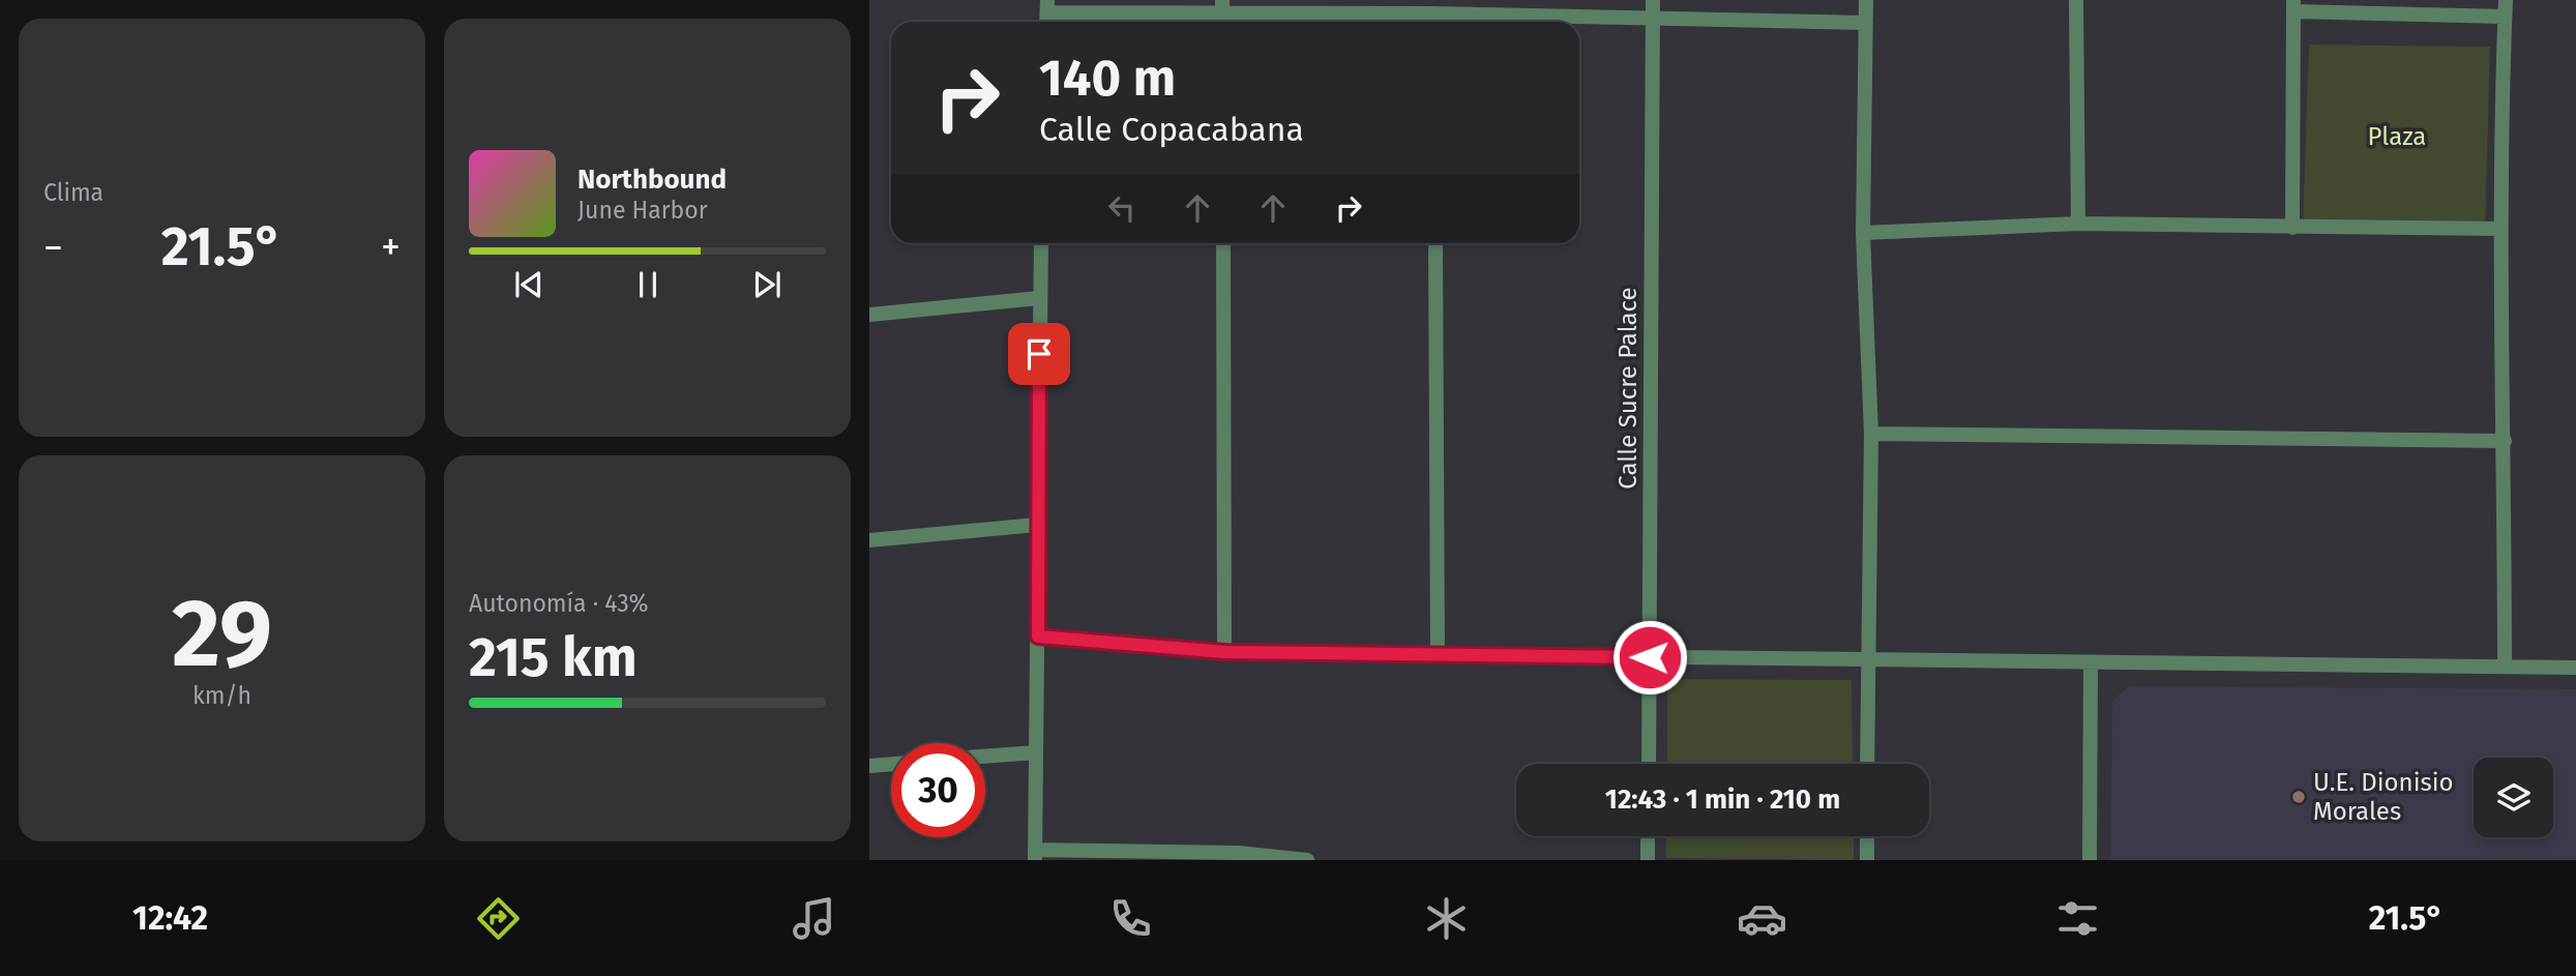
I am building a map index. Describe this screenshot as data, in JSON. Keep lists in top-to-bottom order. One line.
{"streets":{"street":["Calle Sucre Palace"]},"parks":["Plaza"],"places":["U.E. Dionisio Morales"],"page":{"tile":["Clima",["29","km/h"],["Autonomía · 43%","215 km"]],"turn":["140 m","Calle Copacabana"],"song":["Northbound","June Harbor"],"heat":["−","21.5°","+"],"limit":"30","trip":"12:43 · 1 min · 210 m","tabs":["12:42","21.5°"]}}
